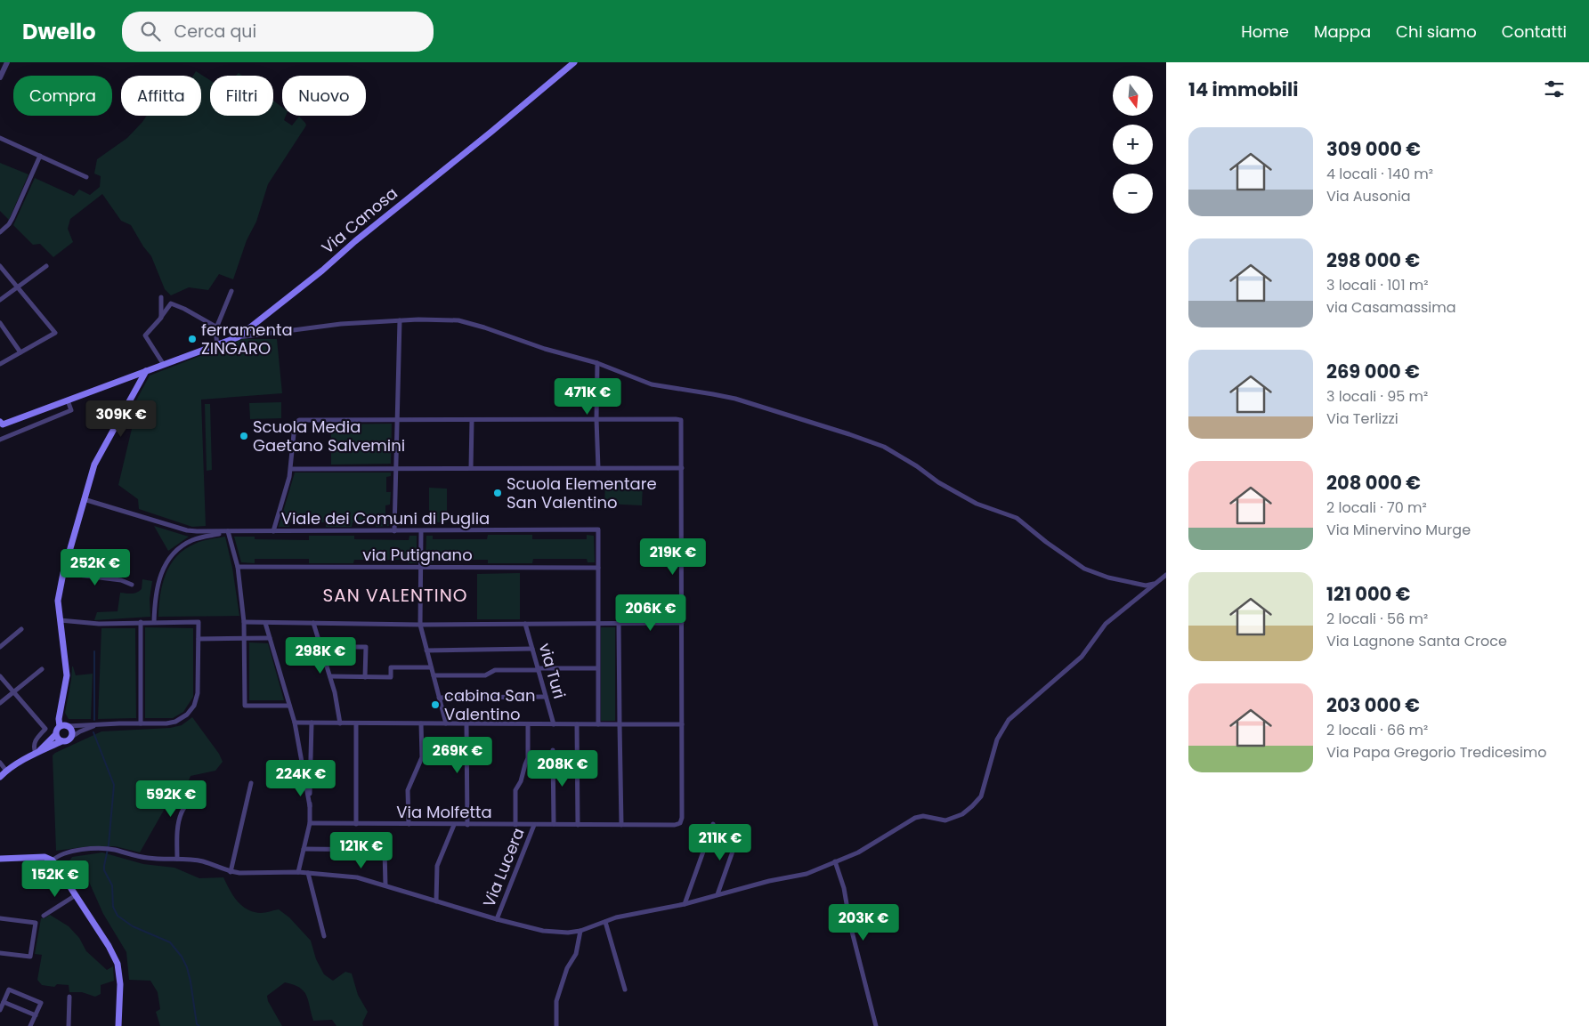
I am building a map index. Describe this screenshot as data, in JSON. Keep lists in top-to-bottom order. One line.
{"streets":{"main road":["Via Canosa"],"street":["Viale dei Comuni di Puglia","via Putignano","via Turi","Via Molfetta","Via Lucera"]},"crossings":[["Viale dei Comuni di Puglia","via Putignano"],["Via Molfetta","Via Lucera"]],"districts":["SAN VALENTINO"],"places":["ferramenta ZINGARO","Scuola Media Gaetano Salvemini","Scuola Elementare San Valentino","cabina San Valentino"],"north":"bottom","page":{"header":"Dwello","search":"Cerca qui","nav":["Home","Mappa","Chi siamo","Contatti"],"heading":"14 immobili","map_buttons":["+","−"],"chip":["Compra","Affitta","Filtri","Nuovo"],"list":[{"name":"309 000 €","note":"4 locali · 140 m² · Via Ausonia"},{"name":"298 000 €","note":"3 locali · 101 m² · via Casamassima"},{"name":"269 000 €","note":"3 locali · 95 m² · Via Terlizzi"},{"name":"208 000 €","note":"2 locali · 70 m² · Via Minervino Murge"},{"name":"121 000 €","note":"2 locali · 56 m² · Via Lagnone Santa Croce"},{"name":"203 000 €","note":"2 locali · 66 m² · Via Papa Gregorio Tredicesimo"}],"price":["471K €","309K €","219K €","252K €","206K €","298K €","269K €","208K €","224K €","592K €","211K €","121K €","152K €","203K €"]}}
